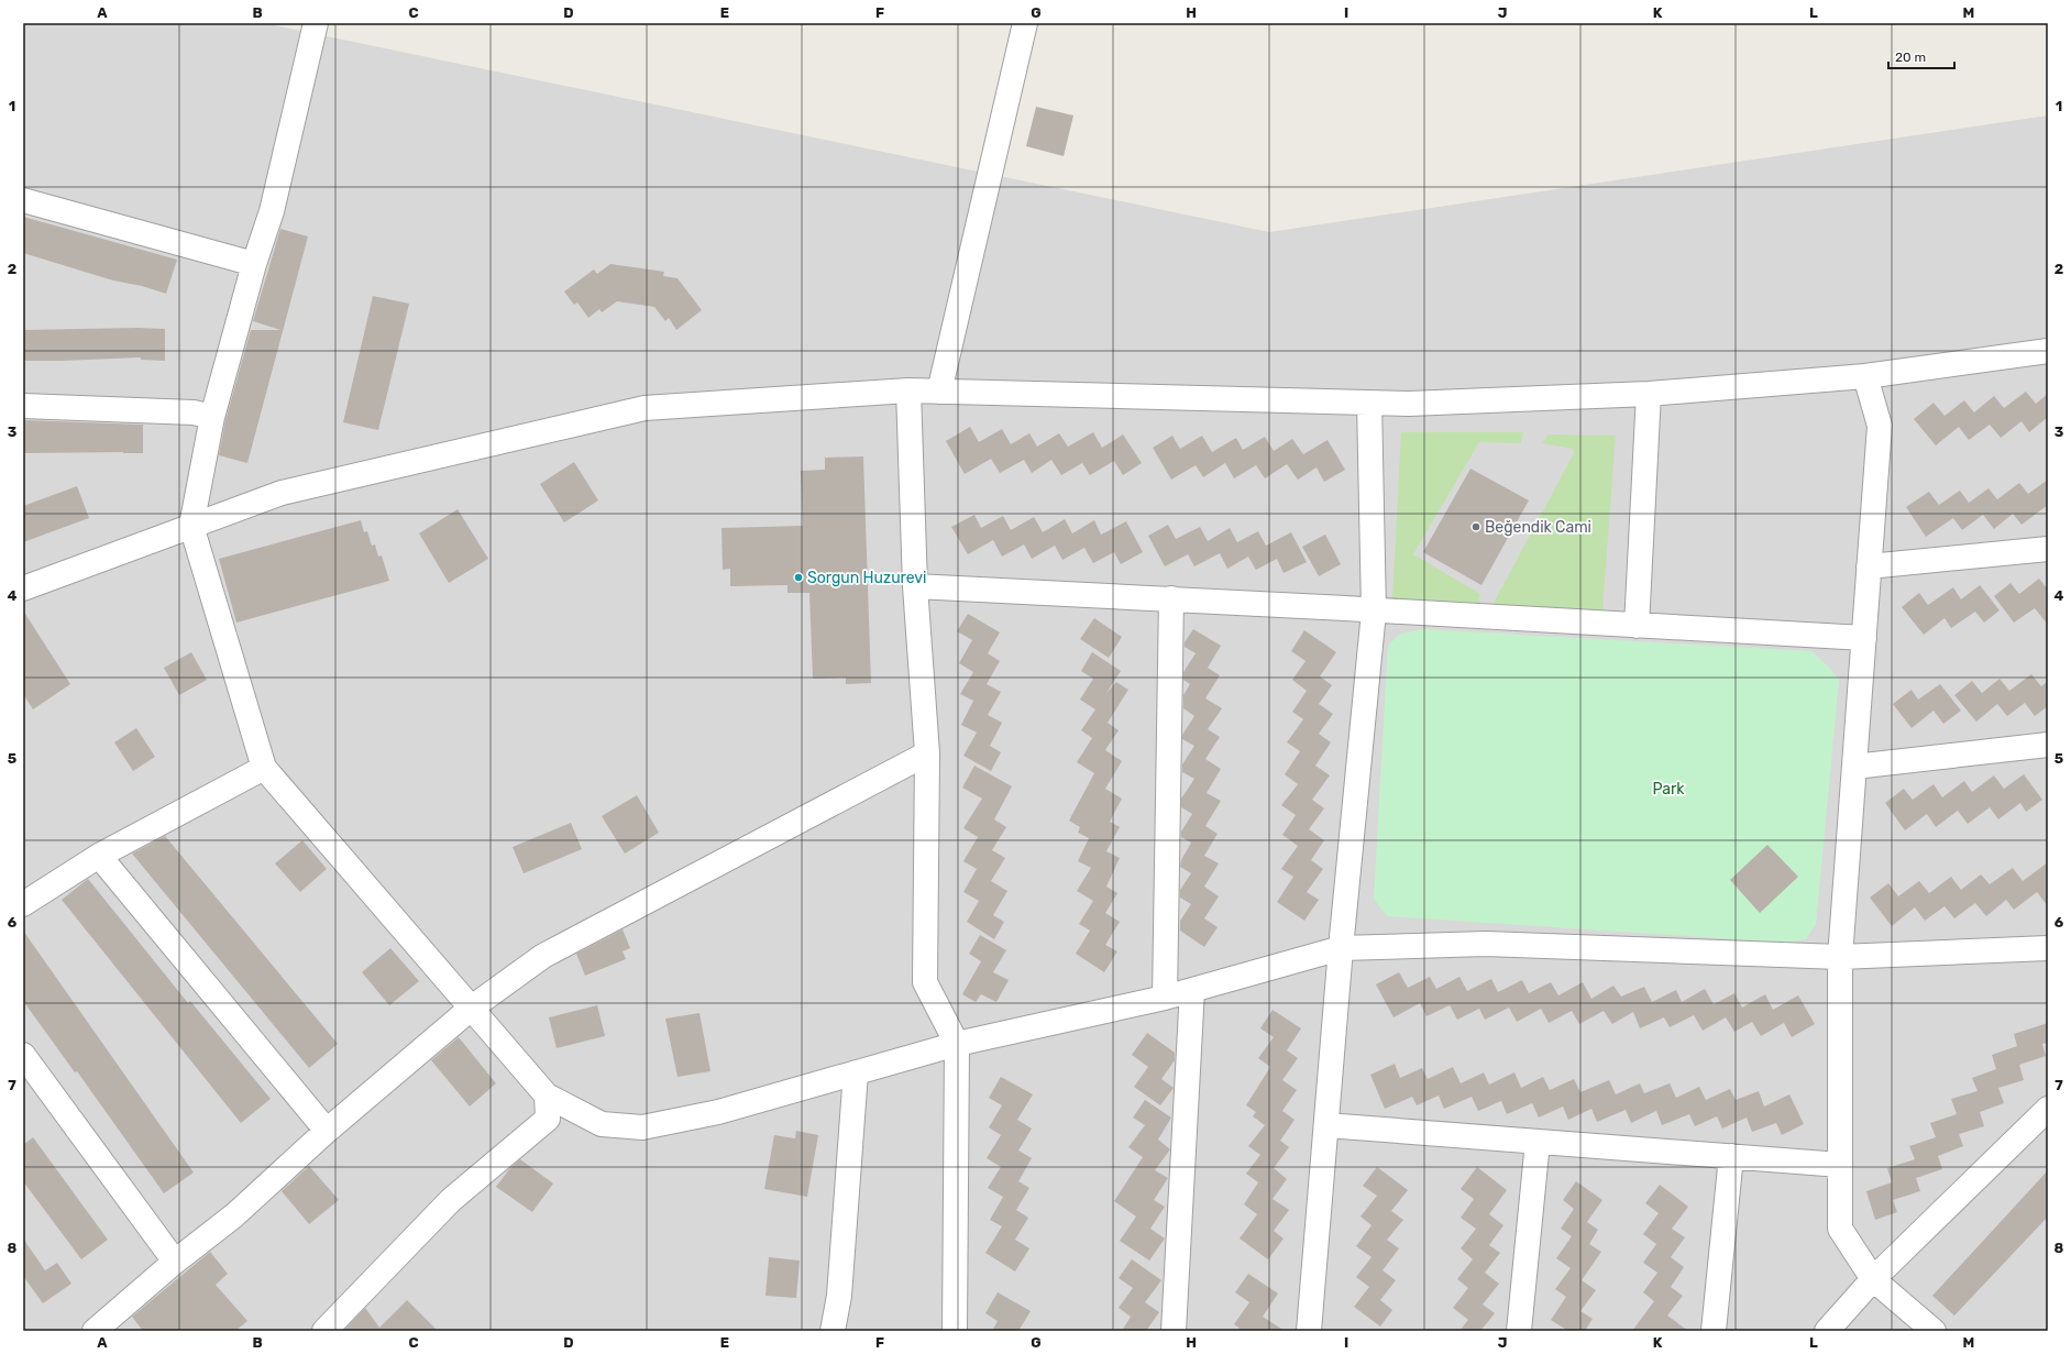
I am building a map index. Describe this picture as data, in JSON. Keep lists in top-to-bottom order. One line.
{"parks":["Park"],"places":["Beğendik Cami","Sorgun Huzurevi"],"scale_bar":"20 m","grid":{"columns":["A","B","C","D","E","F","G","H","I","J","K","L","M"],"rows":["1","2","3","4","5","6","7","8"]}}
